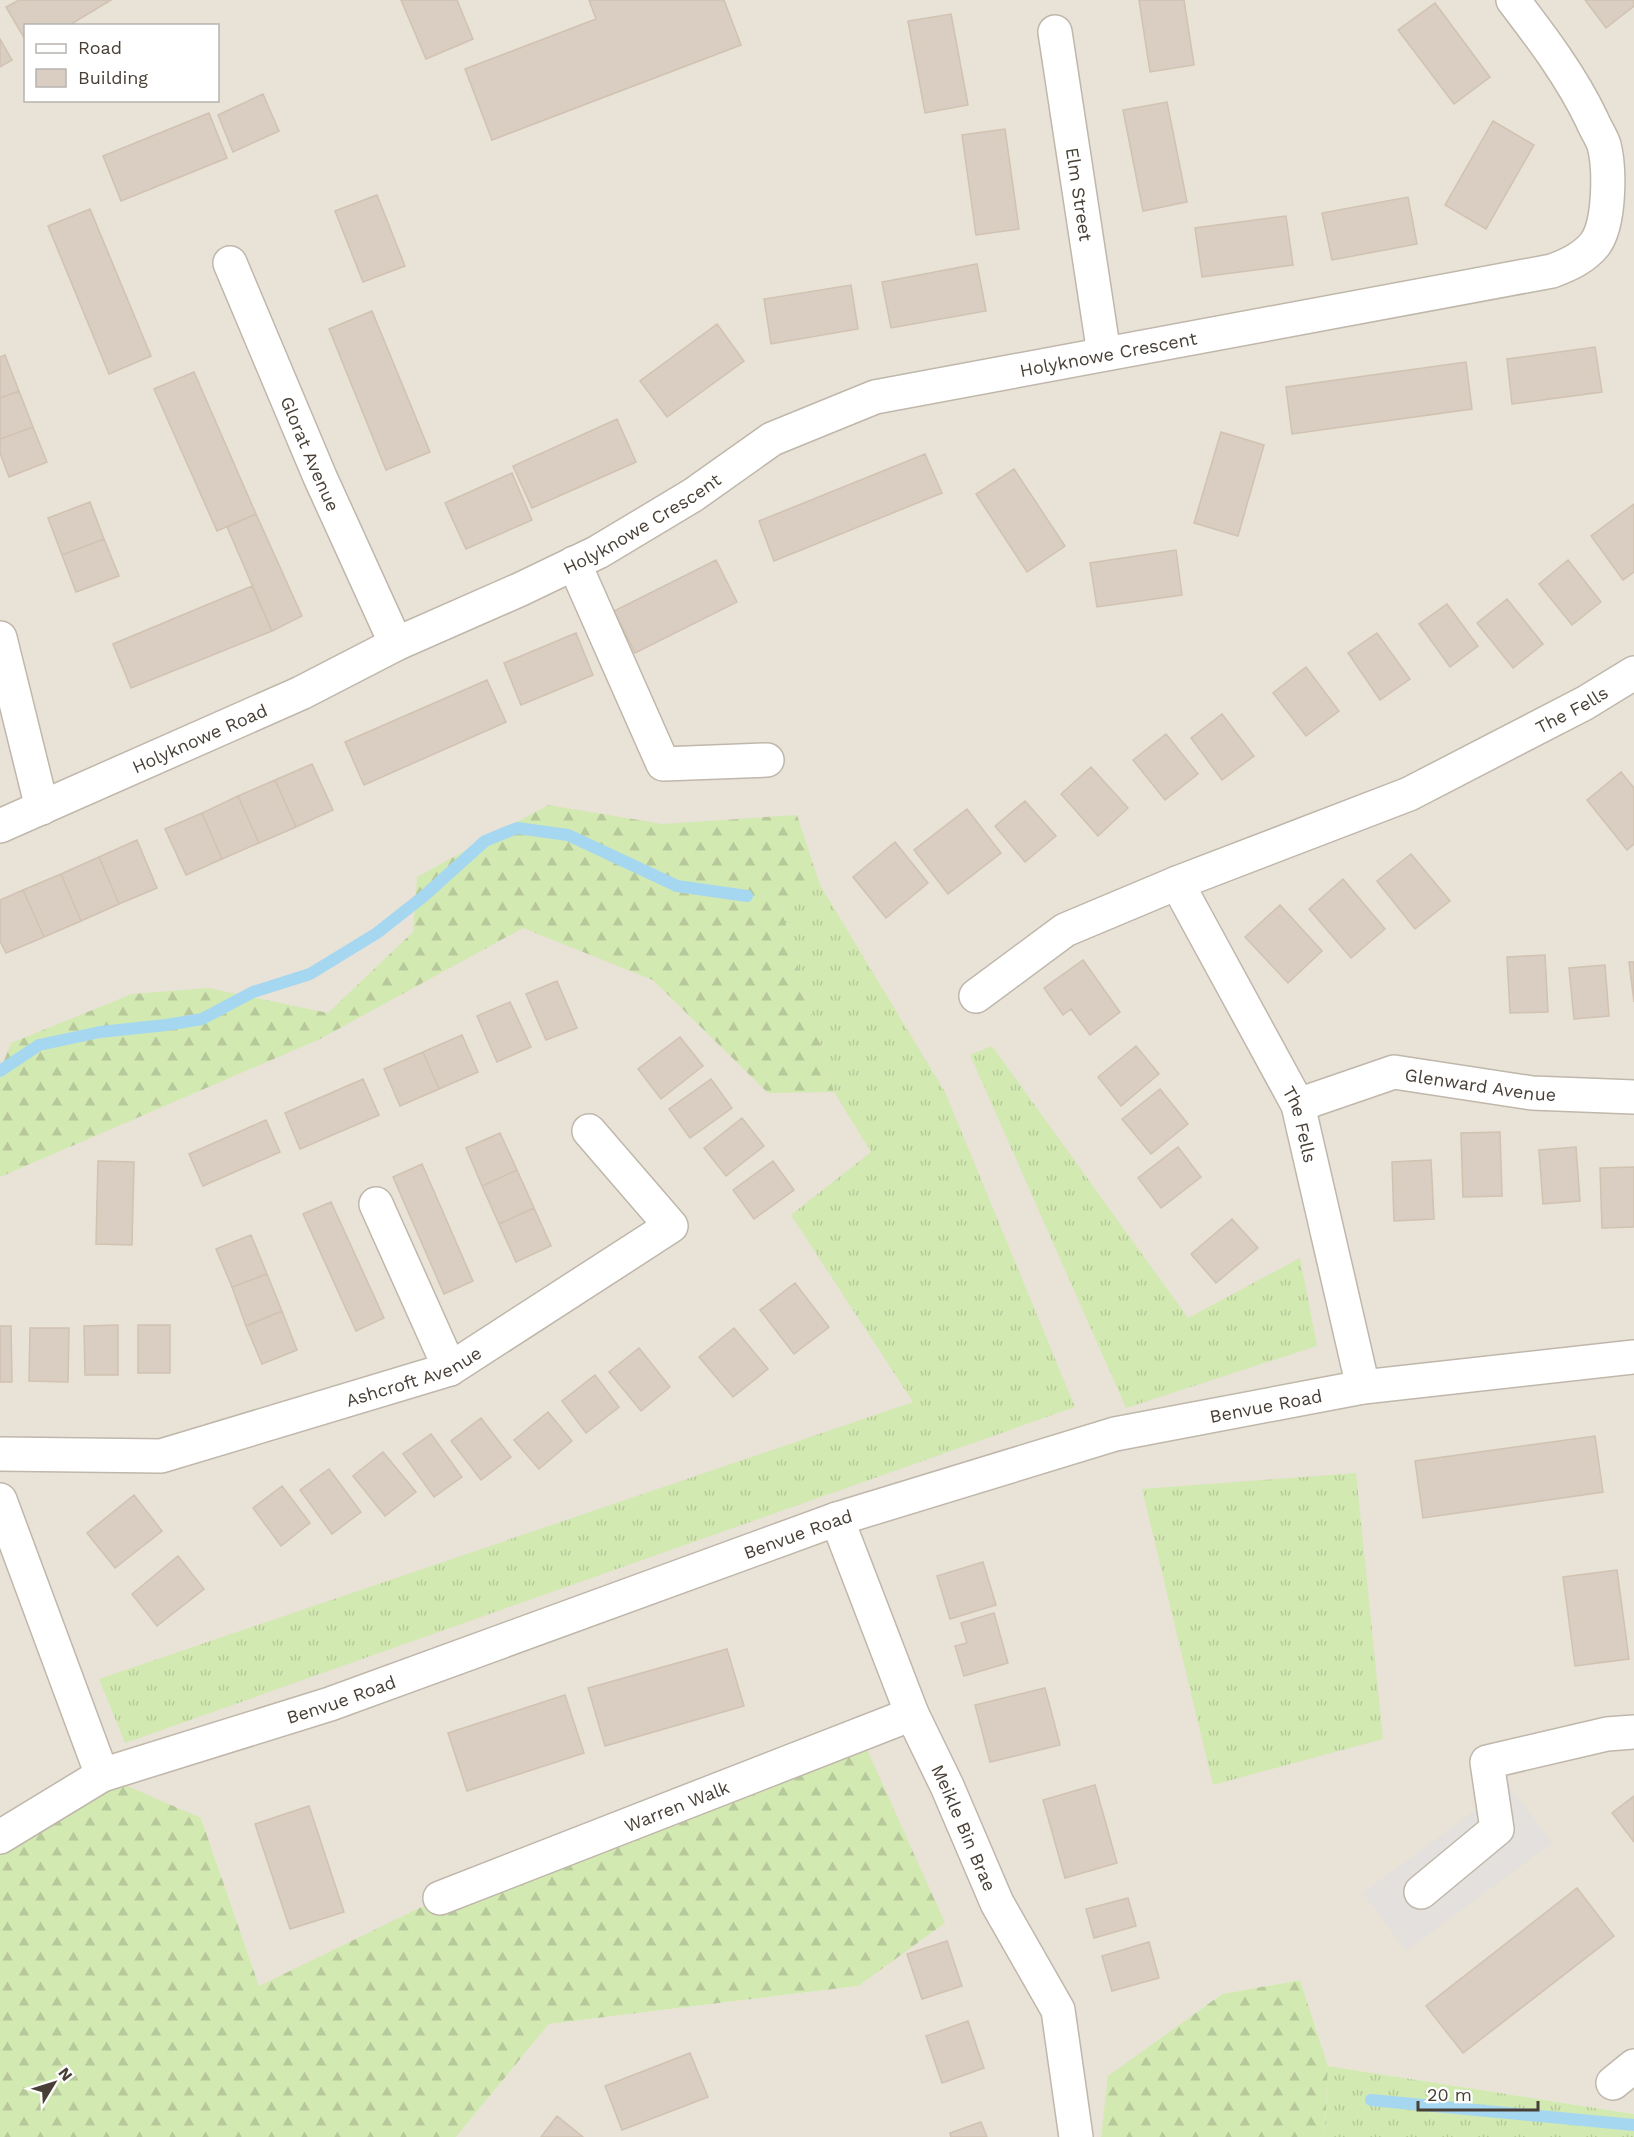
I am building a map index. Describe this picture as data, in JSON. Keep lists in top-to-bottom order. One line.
{"streets":{"street":["Elm Street","Holyknowe Crescent","Glorat Avenue","The Fells","Holyknowe Road","Glenward Avenue","Ashcroft Avenue","Benvue Road","Warren Walk","Meikle Bin Brae"]},"crossings":[["Elm Street","Holyknowe Crescent"],["Holyknowe Crescent","Glorat Avenue"],["Holyknowe Crescent","Holyknowe Road"],["Glorat Avenue","Holyknowe Road"],["The Fells","Glenward Avenue"],["The Fells","Benvue Road"],["Benvue Road","Meikle Bin Brae"],["Warren Walk","Meikle Bin Brae"]],"legend":["Road","Building"],"scale_bar":"20 m","north":"top right"}
